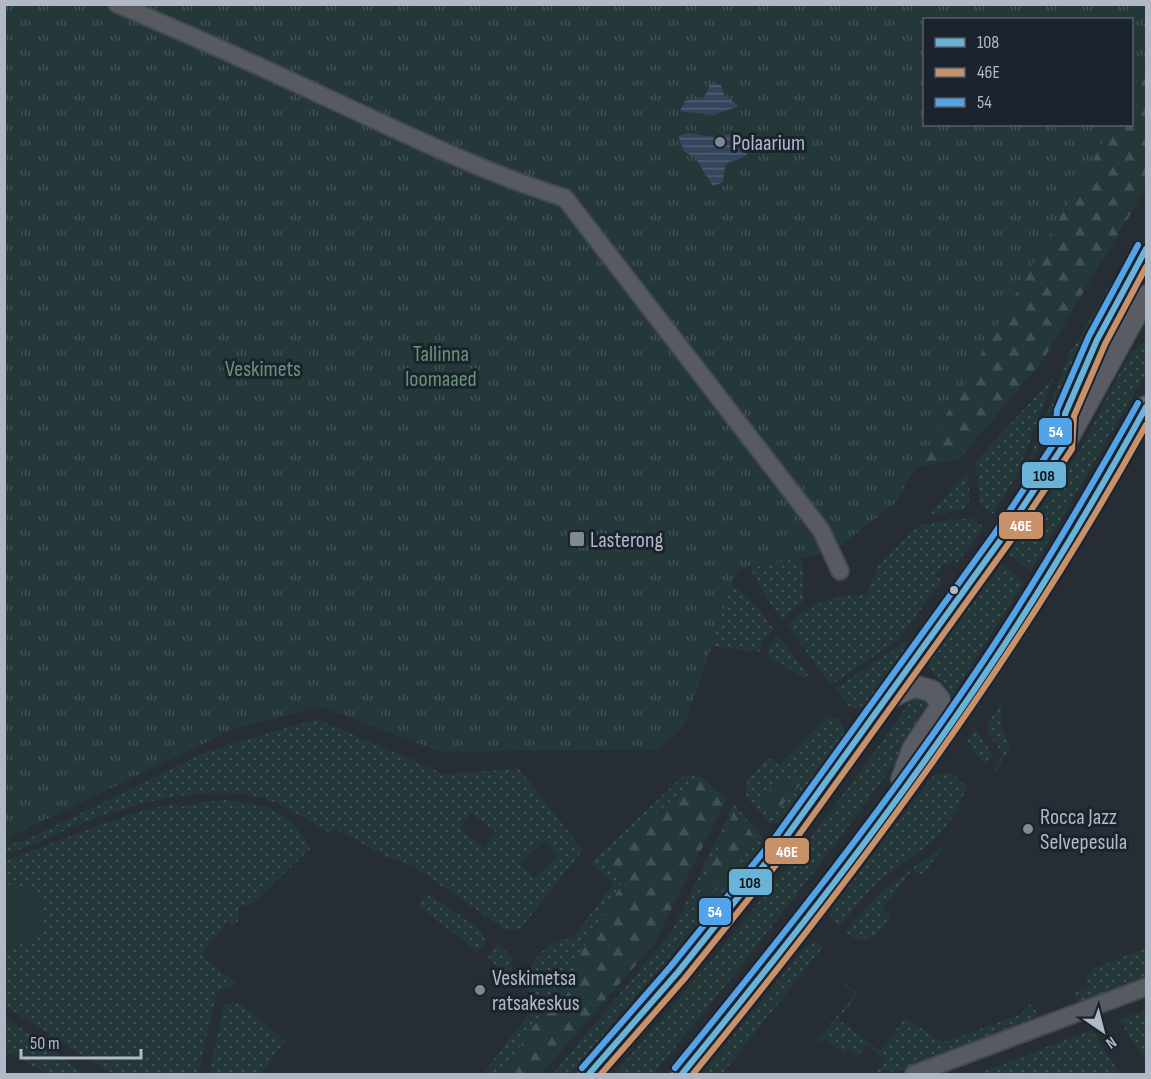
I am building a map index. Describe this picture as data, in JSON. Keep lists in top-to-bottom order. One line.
{"parks":["Tallinna loomaaed","Veskimets"],"places":{"other":["Polaarium","Rocca Jazz Selvepesula","Veskimetsa ratsakeskus"],"transit":["Lasterong"]},"lines":["transit line 54","transit line 108","transit line 46E"],"legend":["108","46E","54"],"scale_bar":"50 m","north":"bottom right"}
